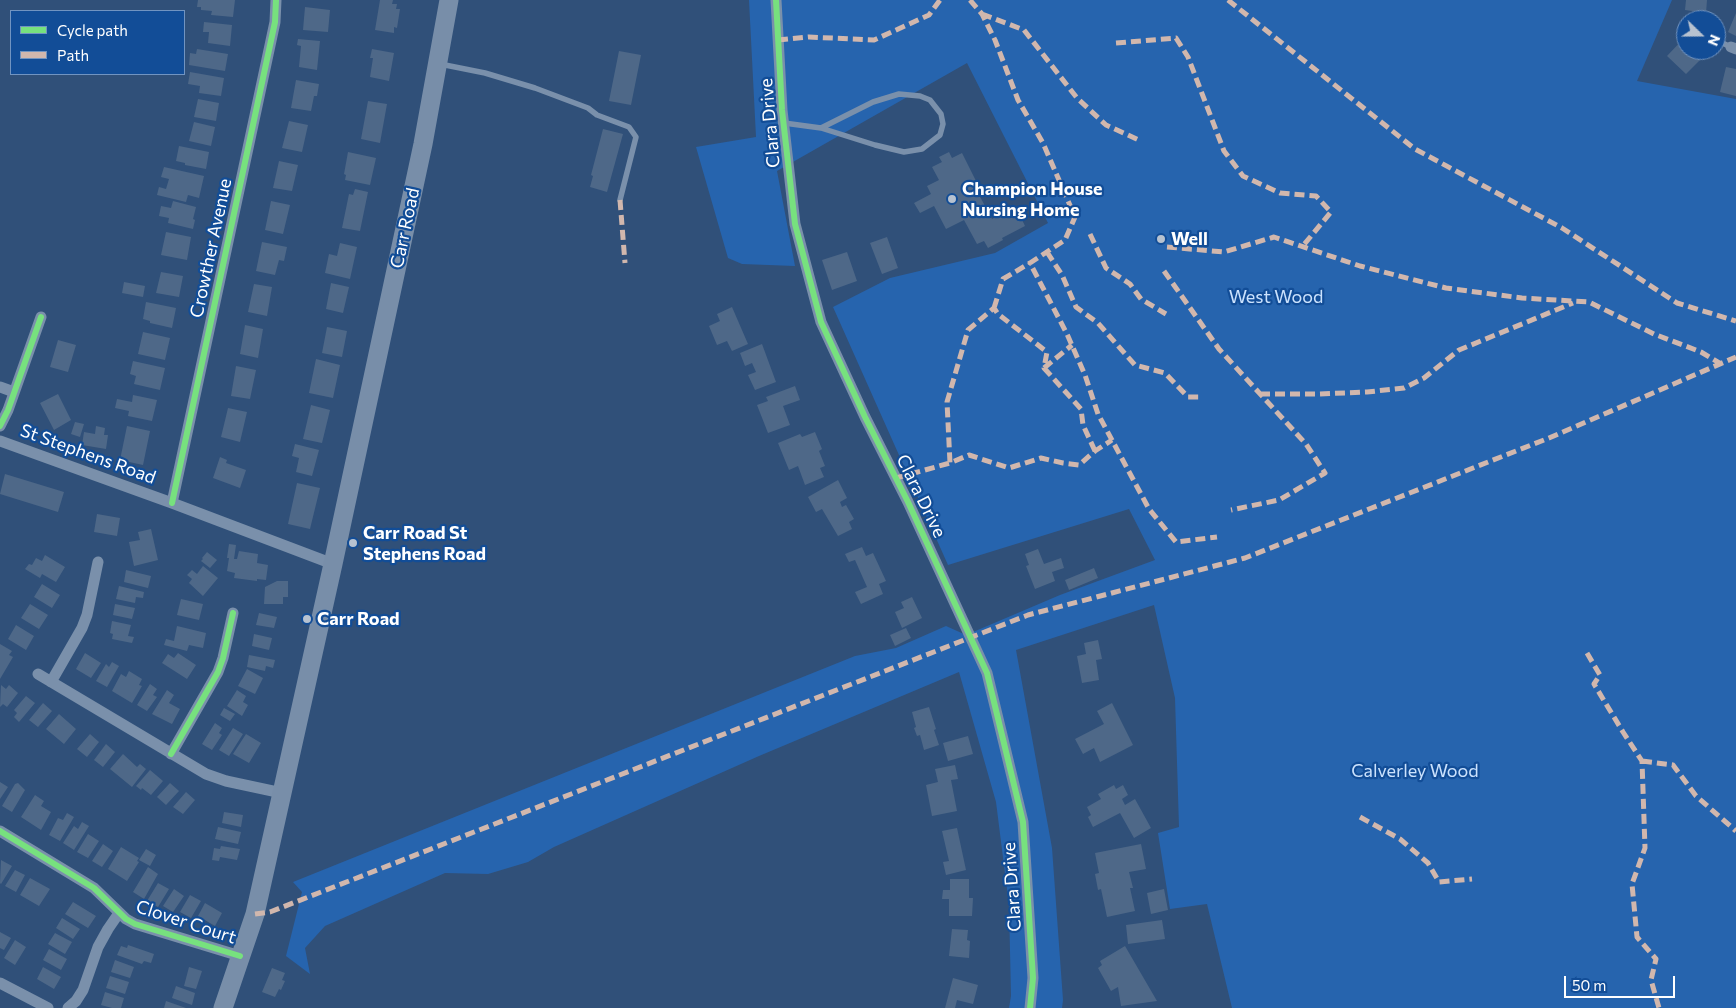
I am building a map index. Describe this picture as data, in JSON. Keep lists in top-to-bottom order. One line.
{"streets":{"main road":["Carr Road"],"street":["Clara Drive","Crowther Avenue","St Stephens Road","Clover Court"]},"crossings":[["Carr Road","St Stephens Road"],["Carr Road","Clover Court"],["Crowther Avenue","St Stephens Road"]],"parks":["West Wood","Calverley Wood"],"places":["Champion House Nursing Home","Well","Carr Road St Stephens Road","Carr Road"],"legend":["Cycle path","Path"],"scale_bar":"50 m","north":"right"}
